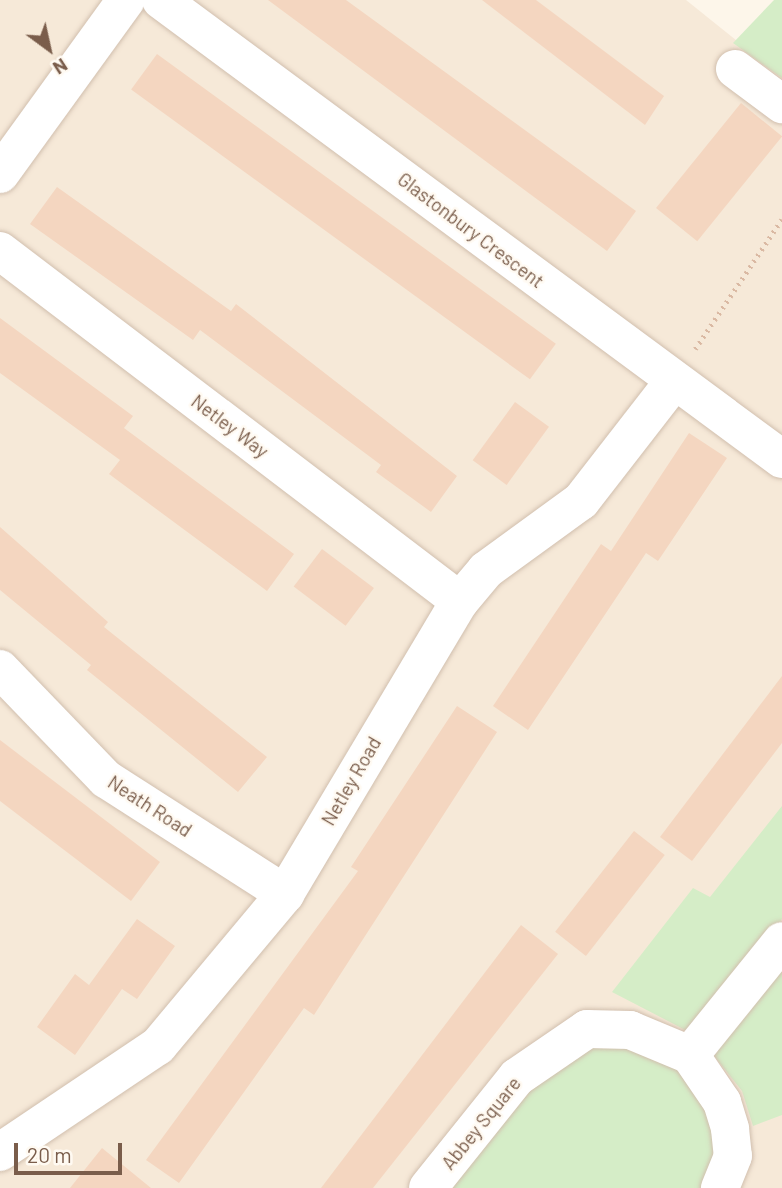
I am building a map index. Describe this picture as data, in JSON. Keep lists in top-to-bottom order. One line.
{"streets":{"street":["Glastonbury Crescent","Netley Way","Netley Road","Neath Road","Abbey Square"]},"crossings":[["Glastonbury Crescent","Netley Road"],["Netley Way","Netley Road"],["Netley Road","Neath Road"]],"scale_bar":"20 m","north":"bottom right"}
